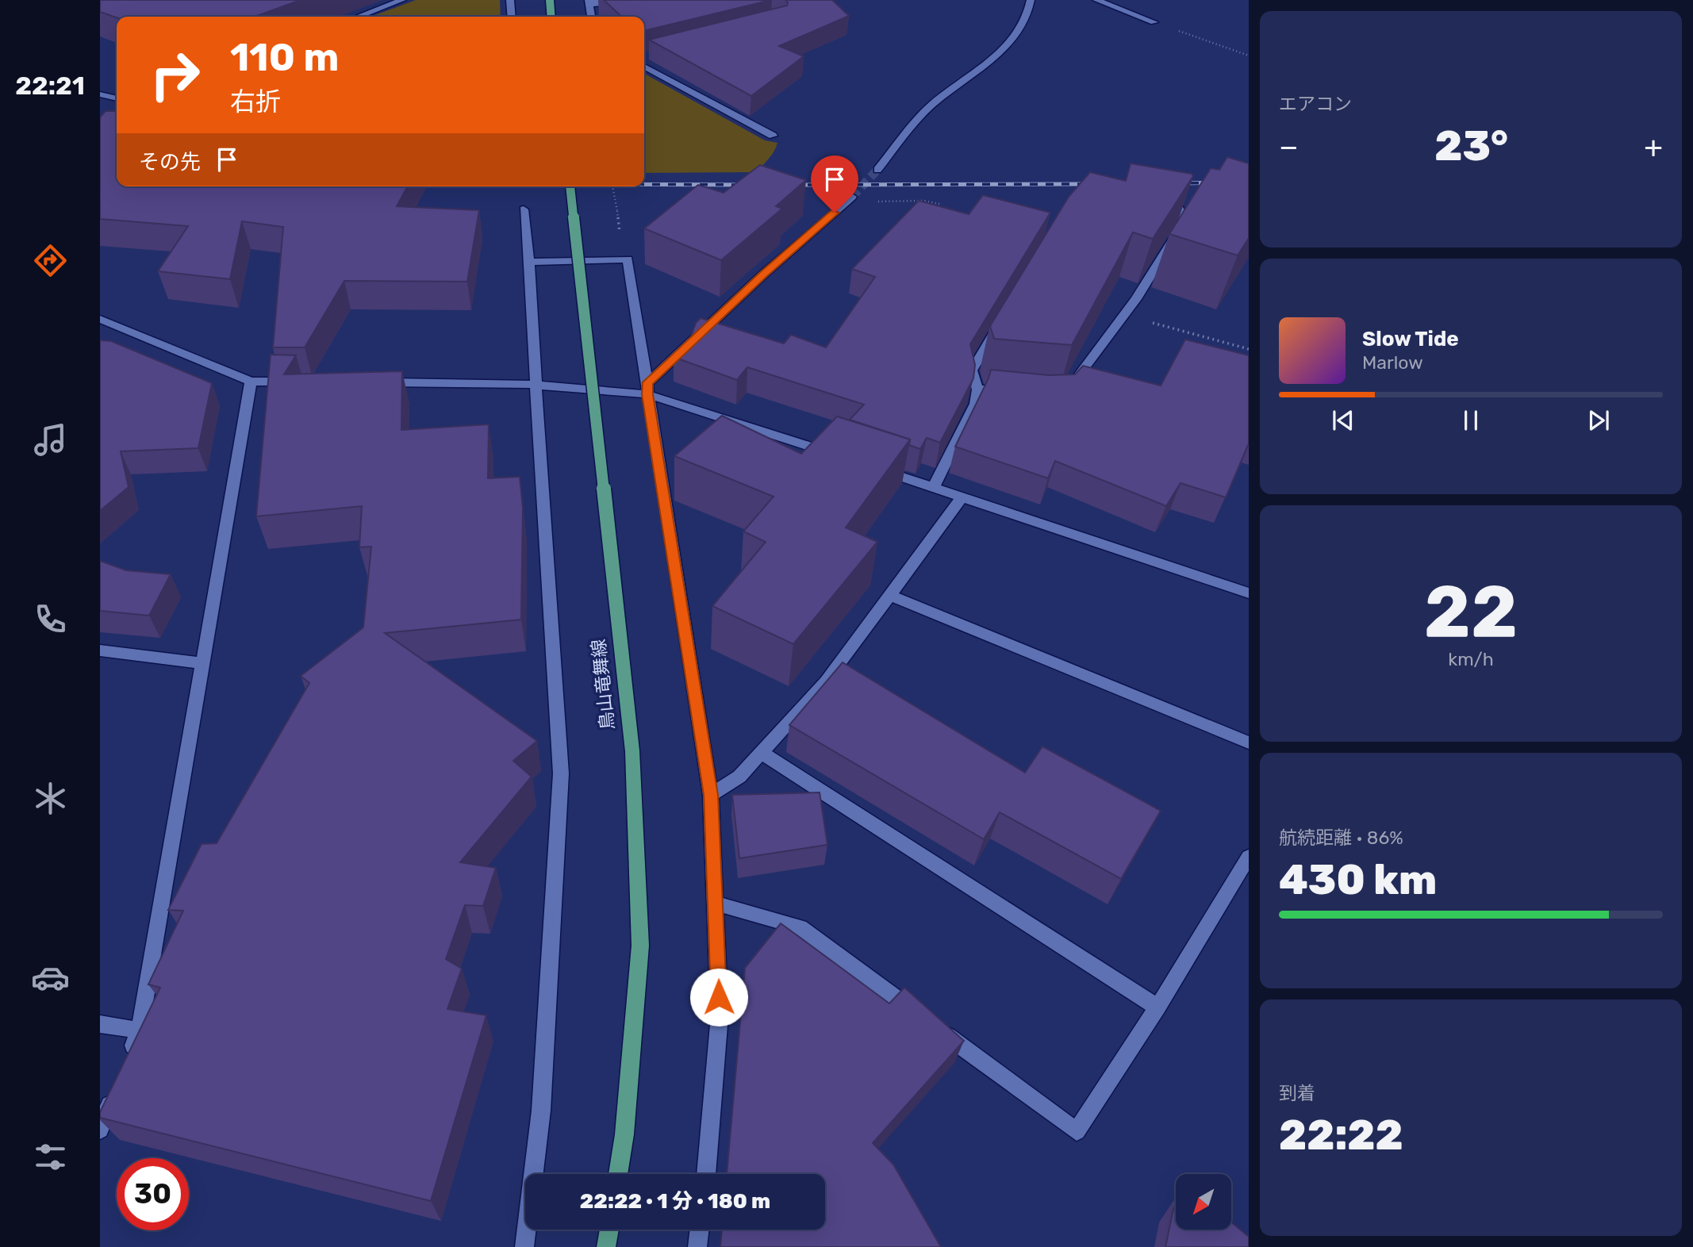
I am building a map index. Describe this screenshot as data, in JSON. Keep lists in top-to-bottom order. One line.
{"streets":{"main road":["鳥山竜舞線"]},"north":"bottom left","page":{"tabs":"22:21","tile":["エアコン",["22","km/h"],["航続距離 · 86%","430 km"],["到着","22:22"]],"turn":["110 m","右折"],"heat":["−","23°","+"],"then":"その先","song":["Slow Tide","Marlow"],"limit":"30","trip":"22:22 · 1 分 · 180 m"}}
